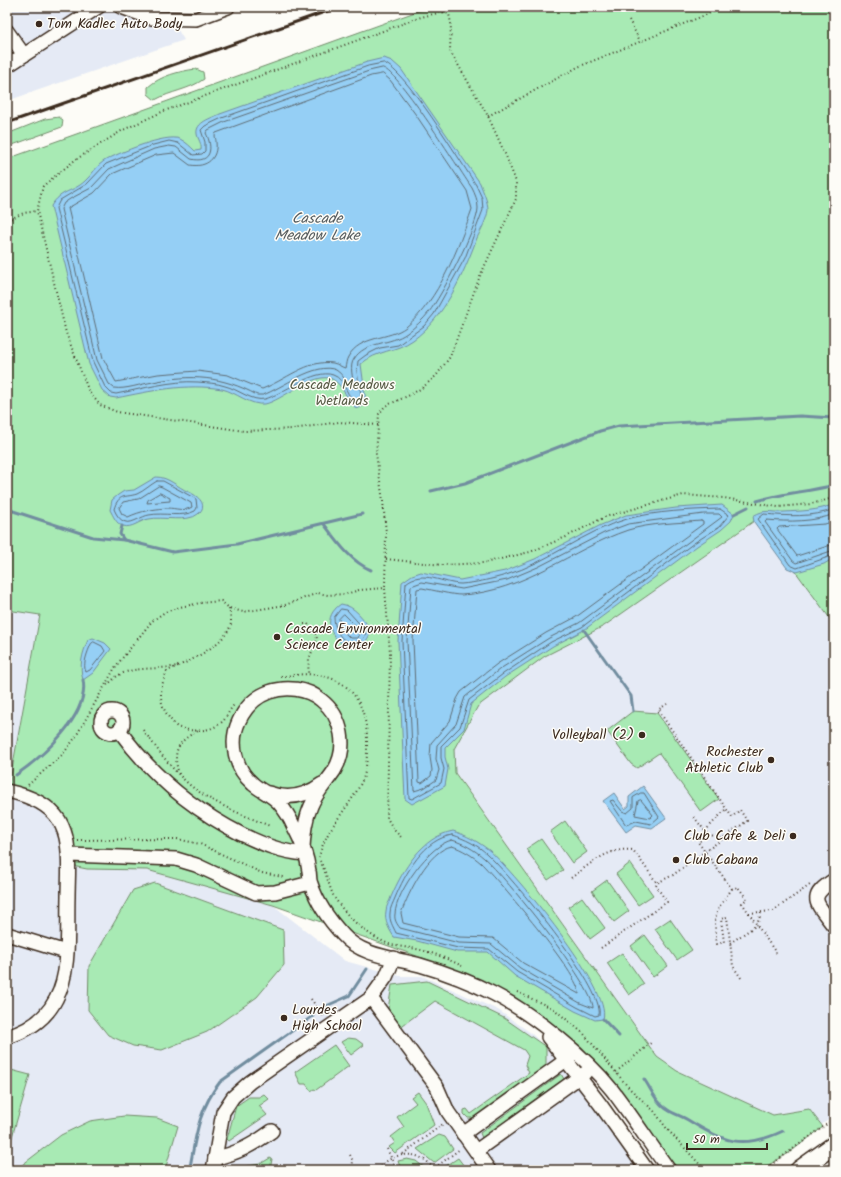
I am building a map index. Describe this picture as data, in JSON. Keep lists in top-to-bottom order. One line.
{"water":["Cascade Meadow Lake"],"parks":["Cascade Meadows Wetlands"],"places":["Tom Kadlec Auto Body","Cascade Environmental Science Center","Volleyball (2)","Rochester Athletic Club","Club Cafe & Deli","Club Cabana","Lourdes High School"],"scale_bar":"50 m"}
